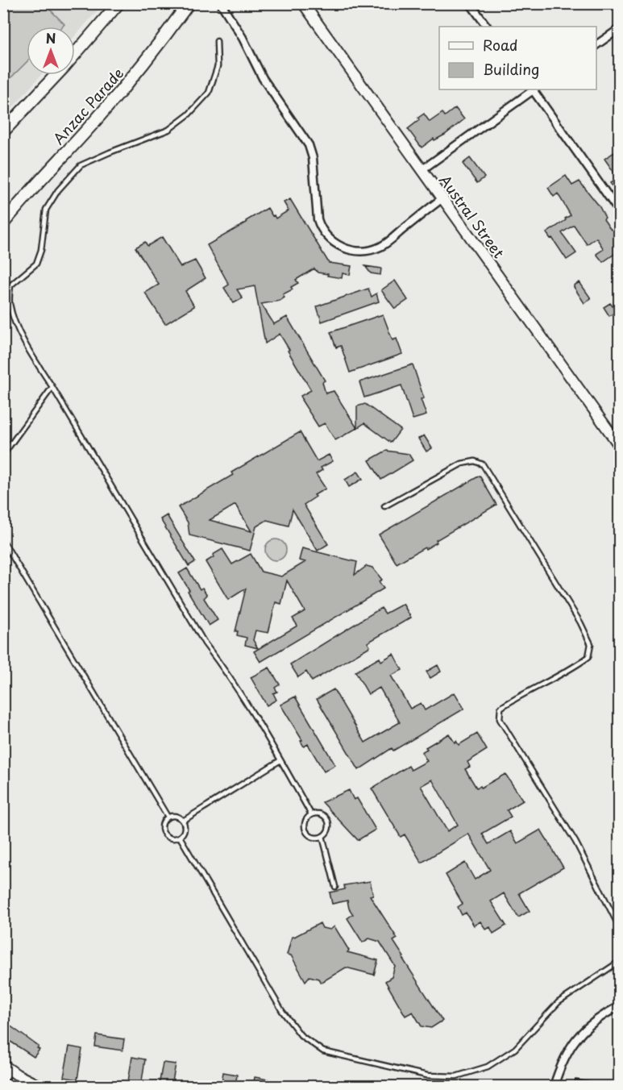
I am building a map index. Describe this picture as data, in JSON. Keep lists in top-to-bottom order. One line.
{"streets":{"main road":["Anzac Parade"],"street":["Austral Street"]},"legend":["Road","Building"],"north":"top"}
